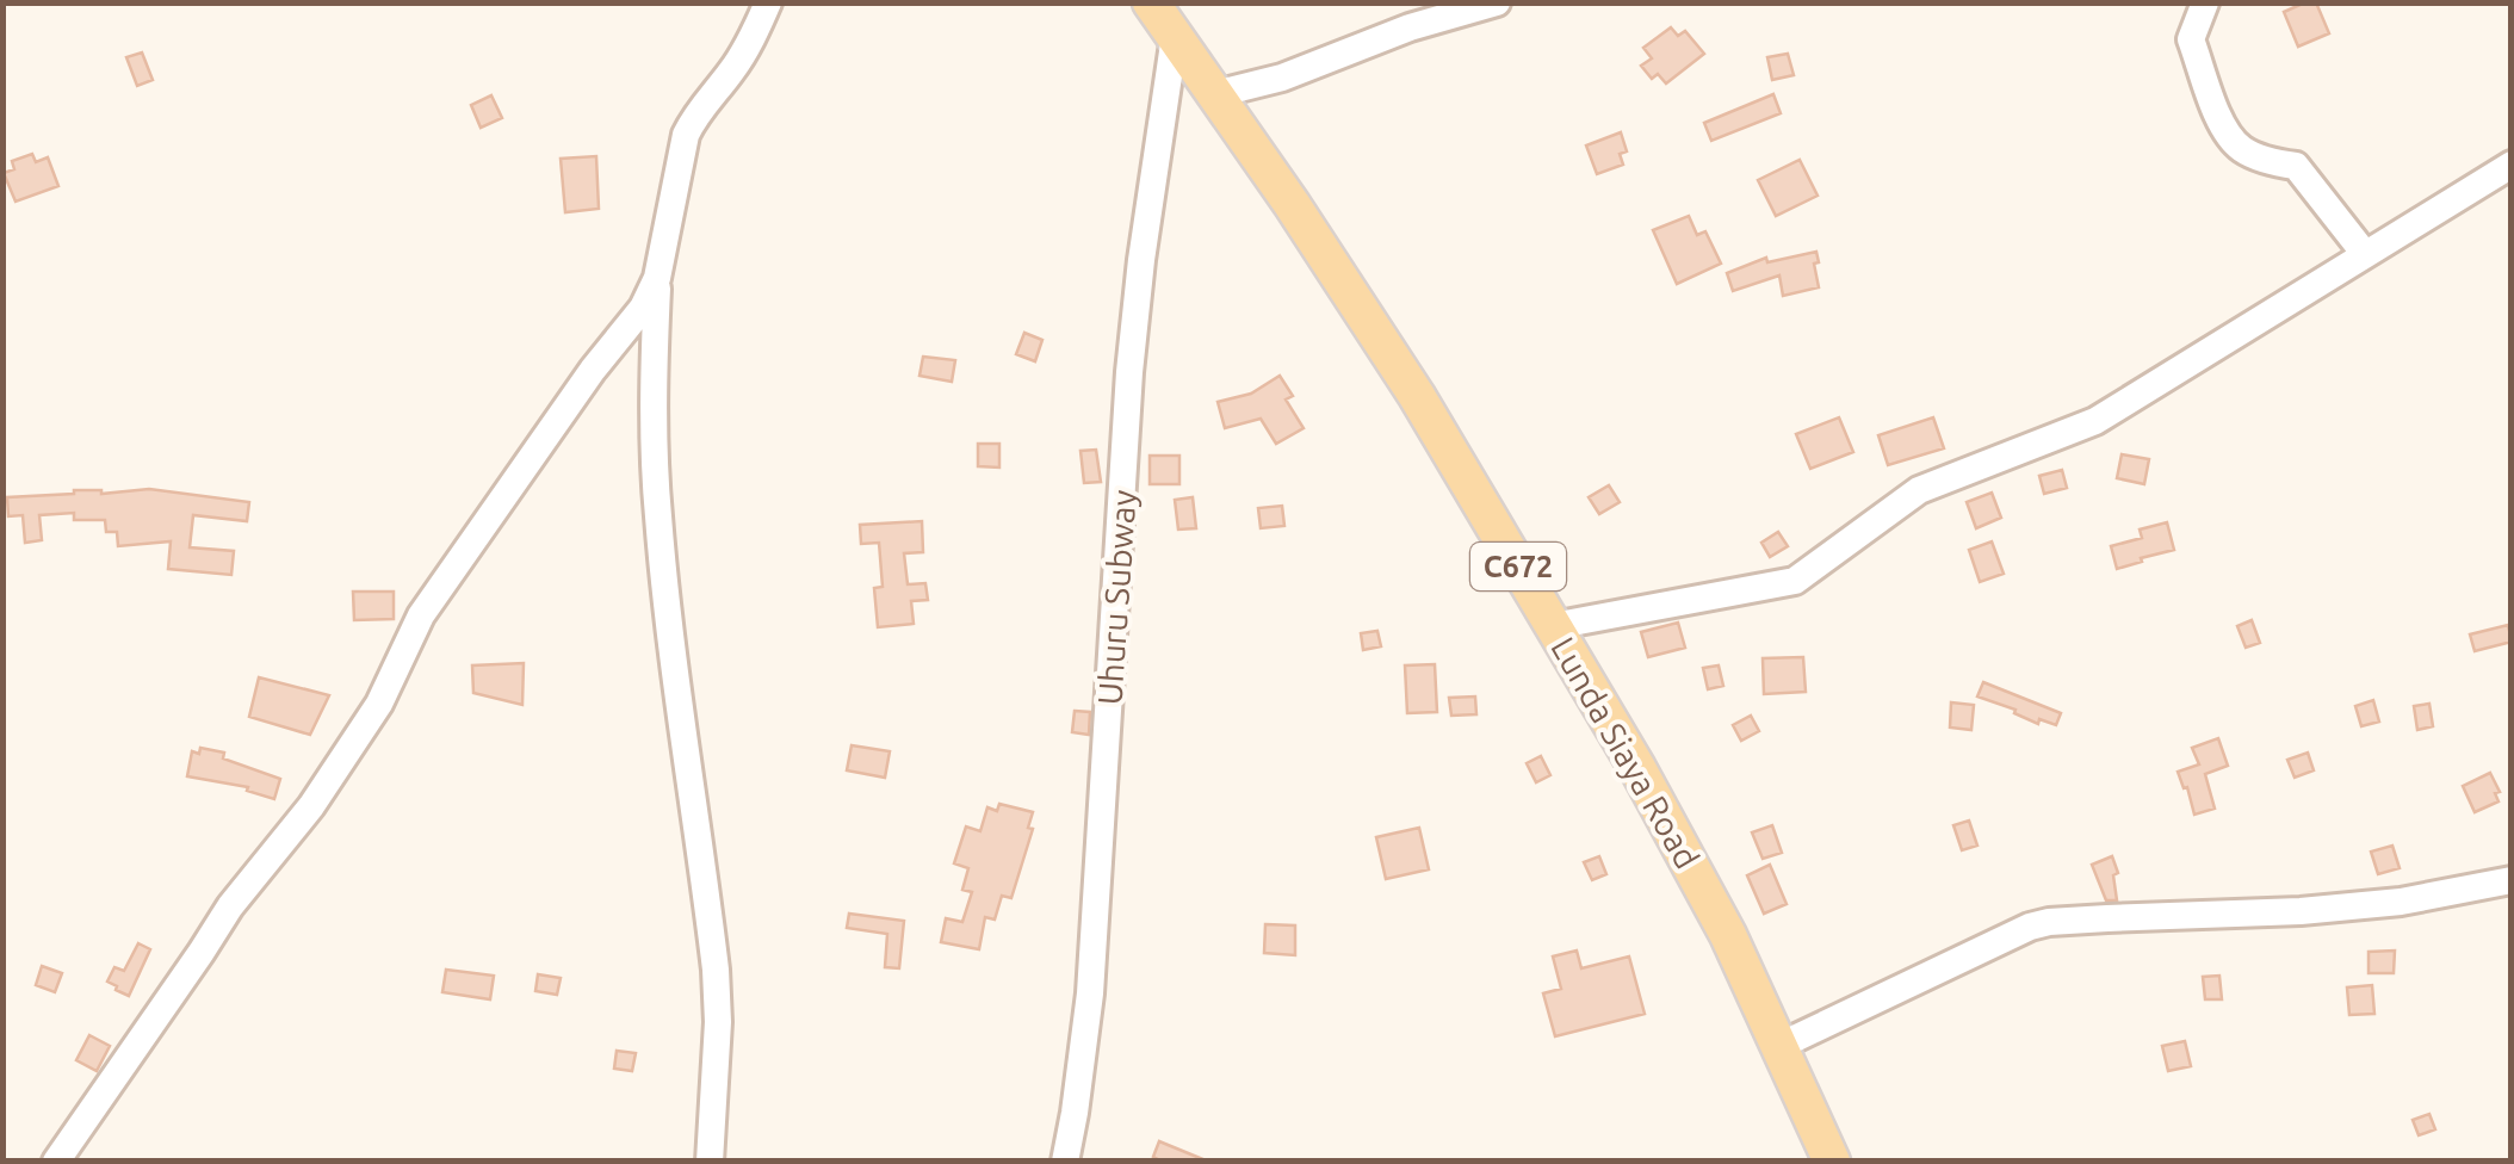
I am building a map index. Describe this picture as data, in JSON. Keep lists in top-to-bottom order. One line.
{"streets":{"main road":["C672","Lunda Siaya Road"],"street":["Uhuru Subway"]},"crossings":[["Uhuru Subway","Lunda Siaya Road"]]}
